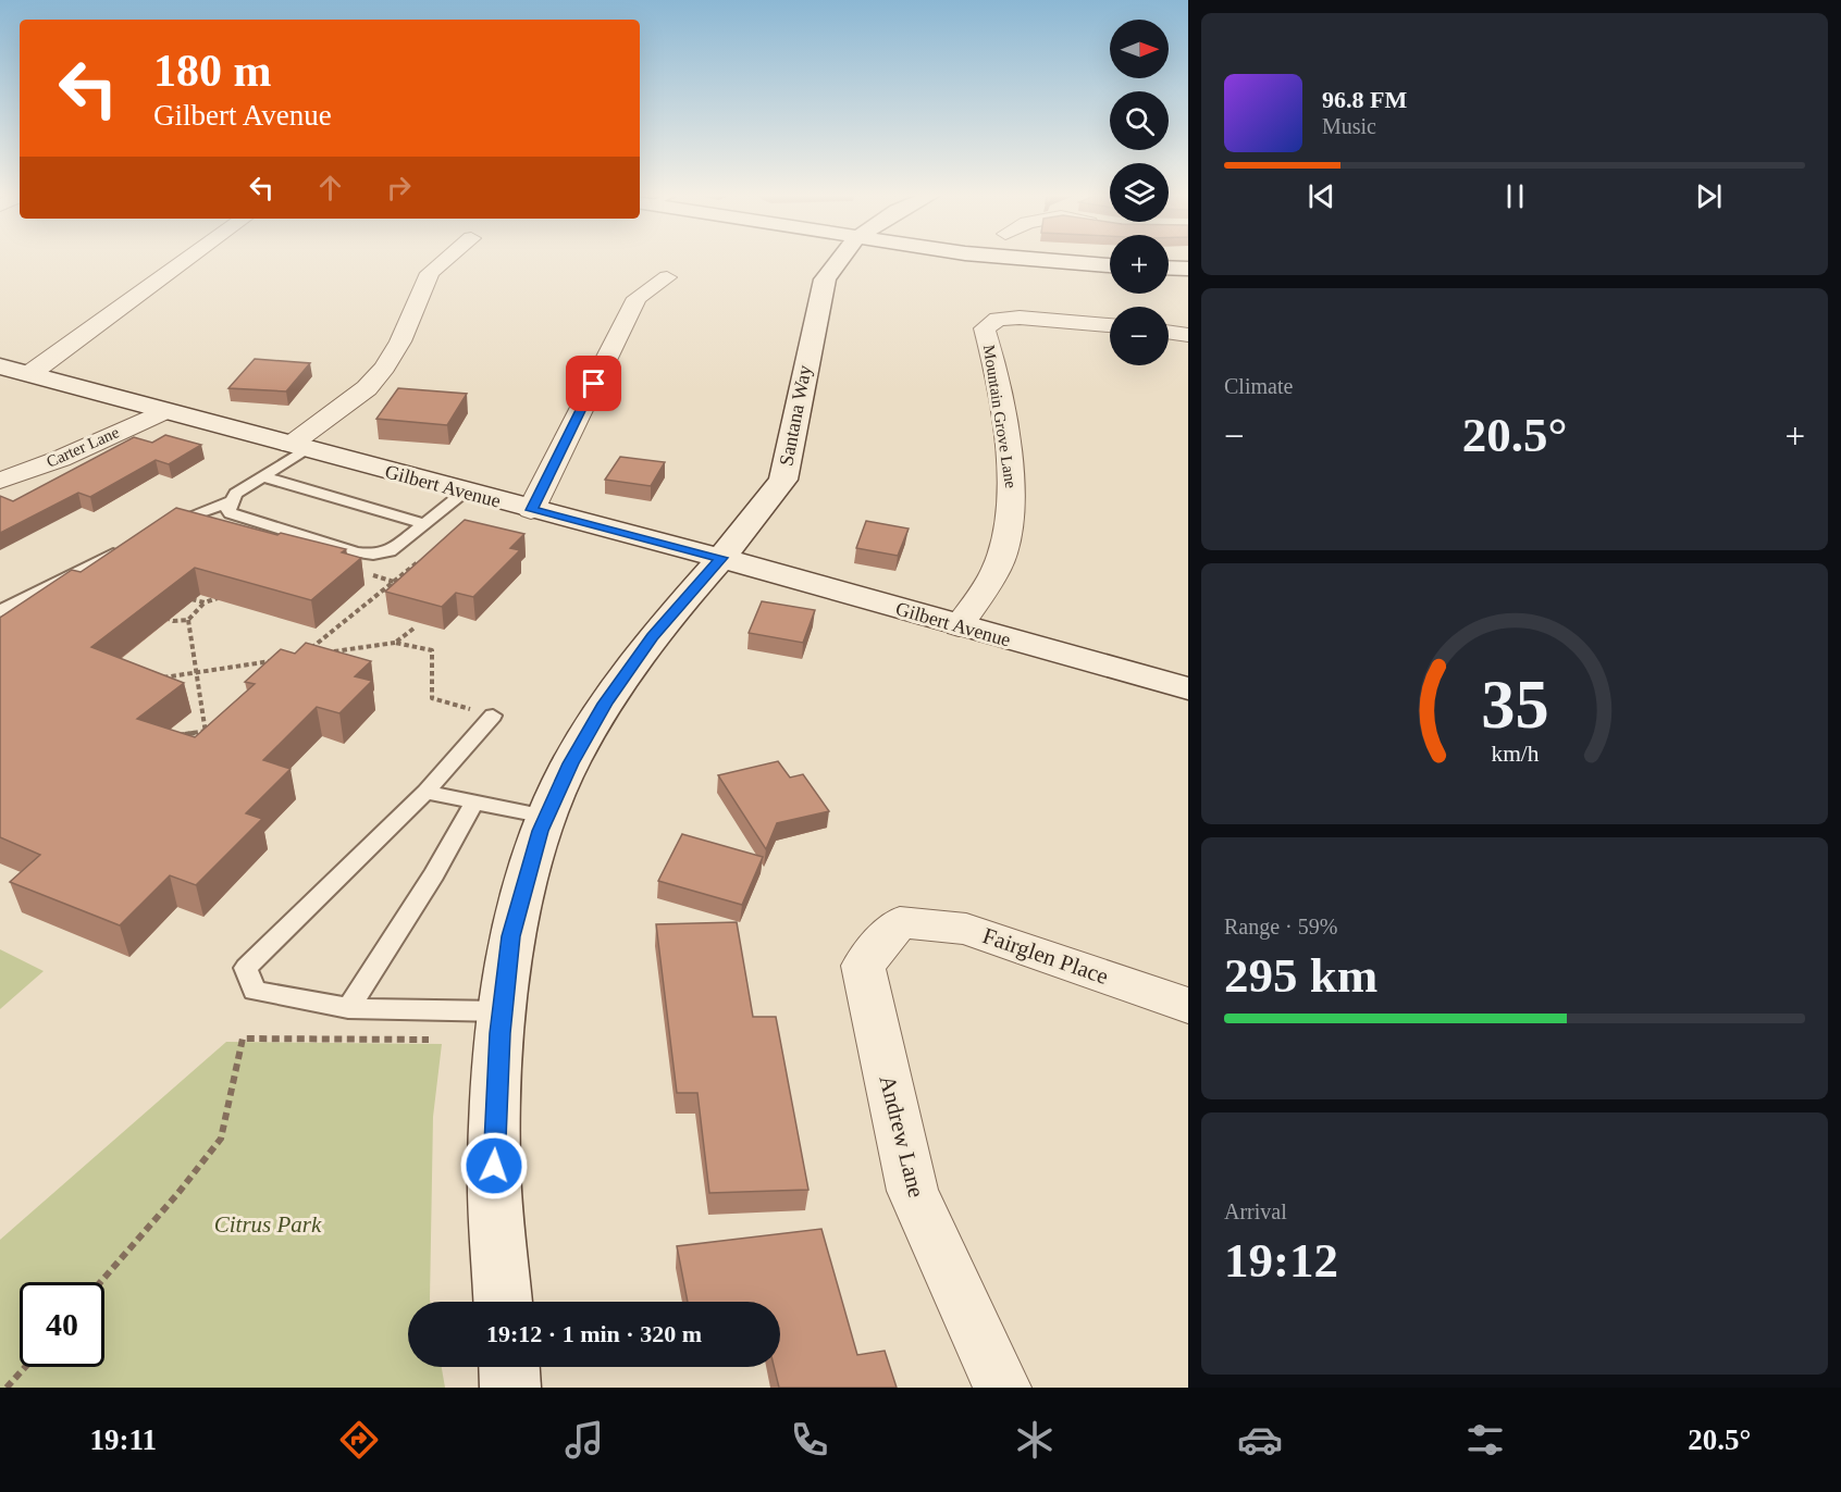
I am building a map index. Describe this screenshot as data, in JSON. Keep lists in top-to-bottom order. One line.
{"streets":{"street":["Santana Way","Mountain Grove Lane","Carter Lane","Gilbert Avenue","Fairglen Place","Andrew Lane"]},"crossings":[["Santana Way","Gilbert Avenue"],["Mountain Grove Lane","Gilbert Avenue"],["Carter Lane","Gilbert Avenue"],["Fairglen Place","Andrew Lane"]],"parks":["Citrus Park"],"north":"right","page":{"map_buttons":["+","−"],"turn":["180 m","Gilbert Avenue"],"song":["96.8 FM","Music"],"tile":["Climate",["Range · 59%","295 km"],["Arrival","19:12"]],"heat":["−","20.5°","+"],"limit":"40","trip":"19:12 · 1 min · 320 m","tabs":["19:11","20.5°"],"gauge":["35","km/h"]}}
